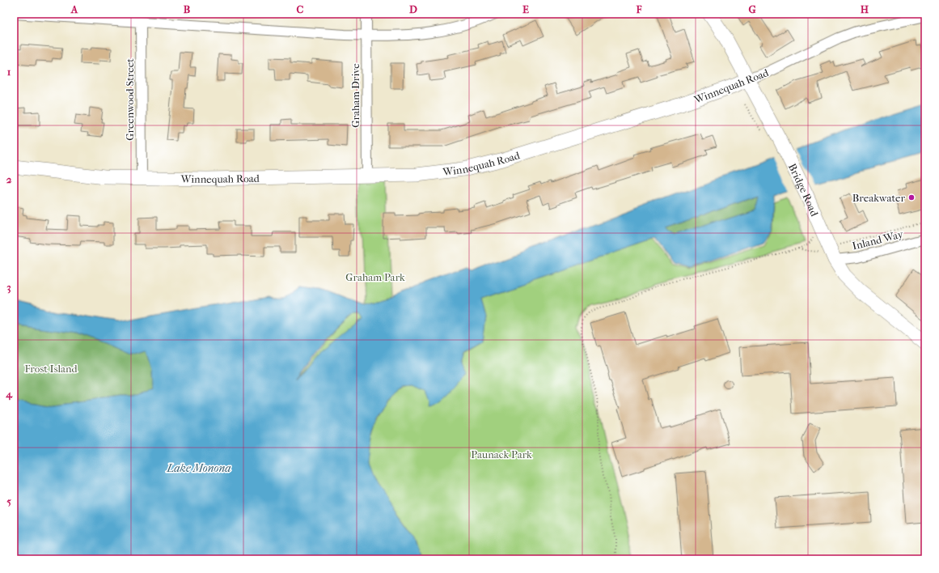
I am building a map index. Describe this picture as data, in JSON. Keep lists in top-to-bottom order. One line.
{"streets":{"street":["Winnequah Road","Graham Drive","Greenwood Street","Bridge Road","Inland Way"]},"crossings":[["Winnequah Road","Graham Drive"],["Winnequah Road","Greenwood Street"],["Winnequah Road","Bridge Road"],["Bridge Road","Inland Way"]],"water":["Lake Monona"],"parks":["Graham Park","Frost Island","Paunack Park"],"places":["Breakwater"],"grid":{"columns":["A","B","C","D","E","F","G","H"],"rows":["1","2","3","4","5"]}}
